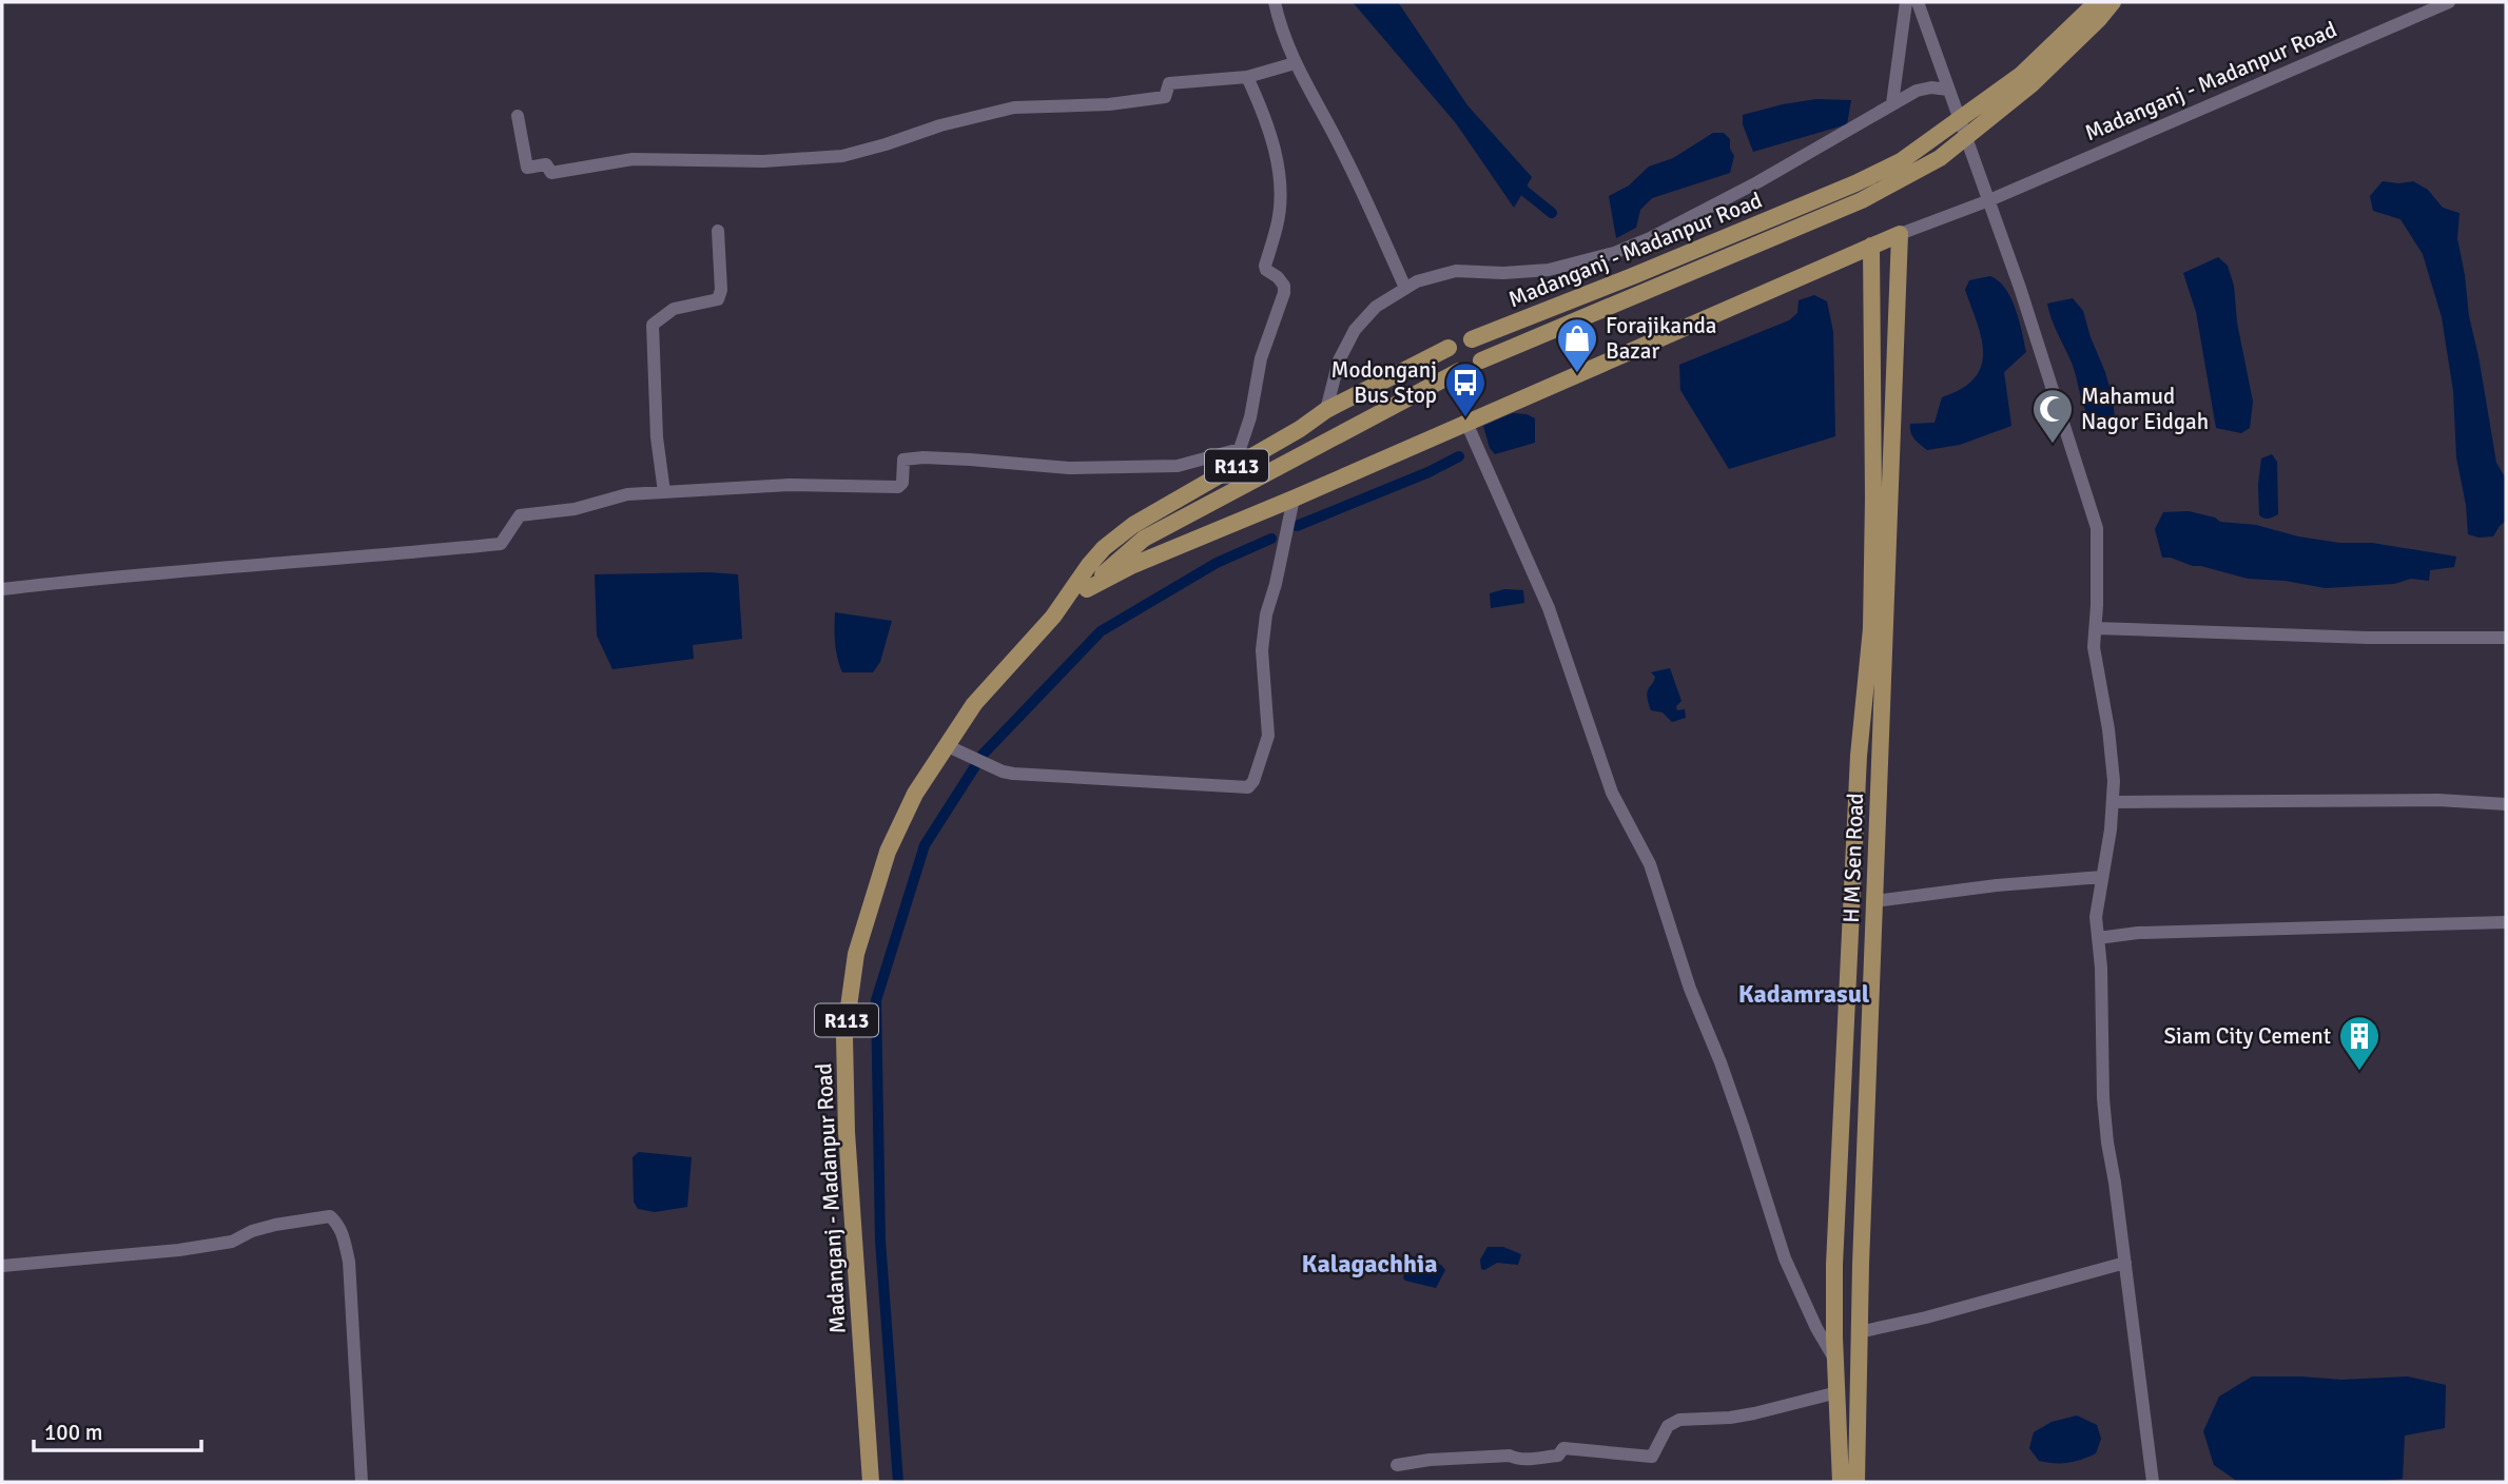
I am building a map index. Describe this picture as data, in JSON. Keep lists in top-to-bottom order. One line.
{"streets":{"main road":["Madanganj - Madanpur Road","R113","H M Sen Road"]},"crossings":[["Madanganj - Madanpur Road","H M Sen Road"]],"districts":["Kadamrasul","Kalagachhia"],"places":{"shop":["Forajikanda Bazar"],"bus stop":["Modonganj Bus Stop"],"mosque":["Mahamud Nagor Eidgah"],"building":["Siam City Cement"]},"scale_bar":"100 m"}
